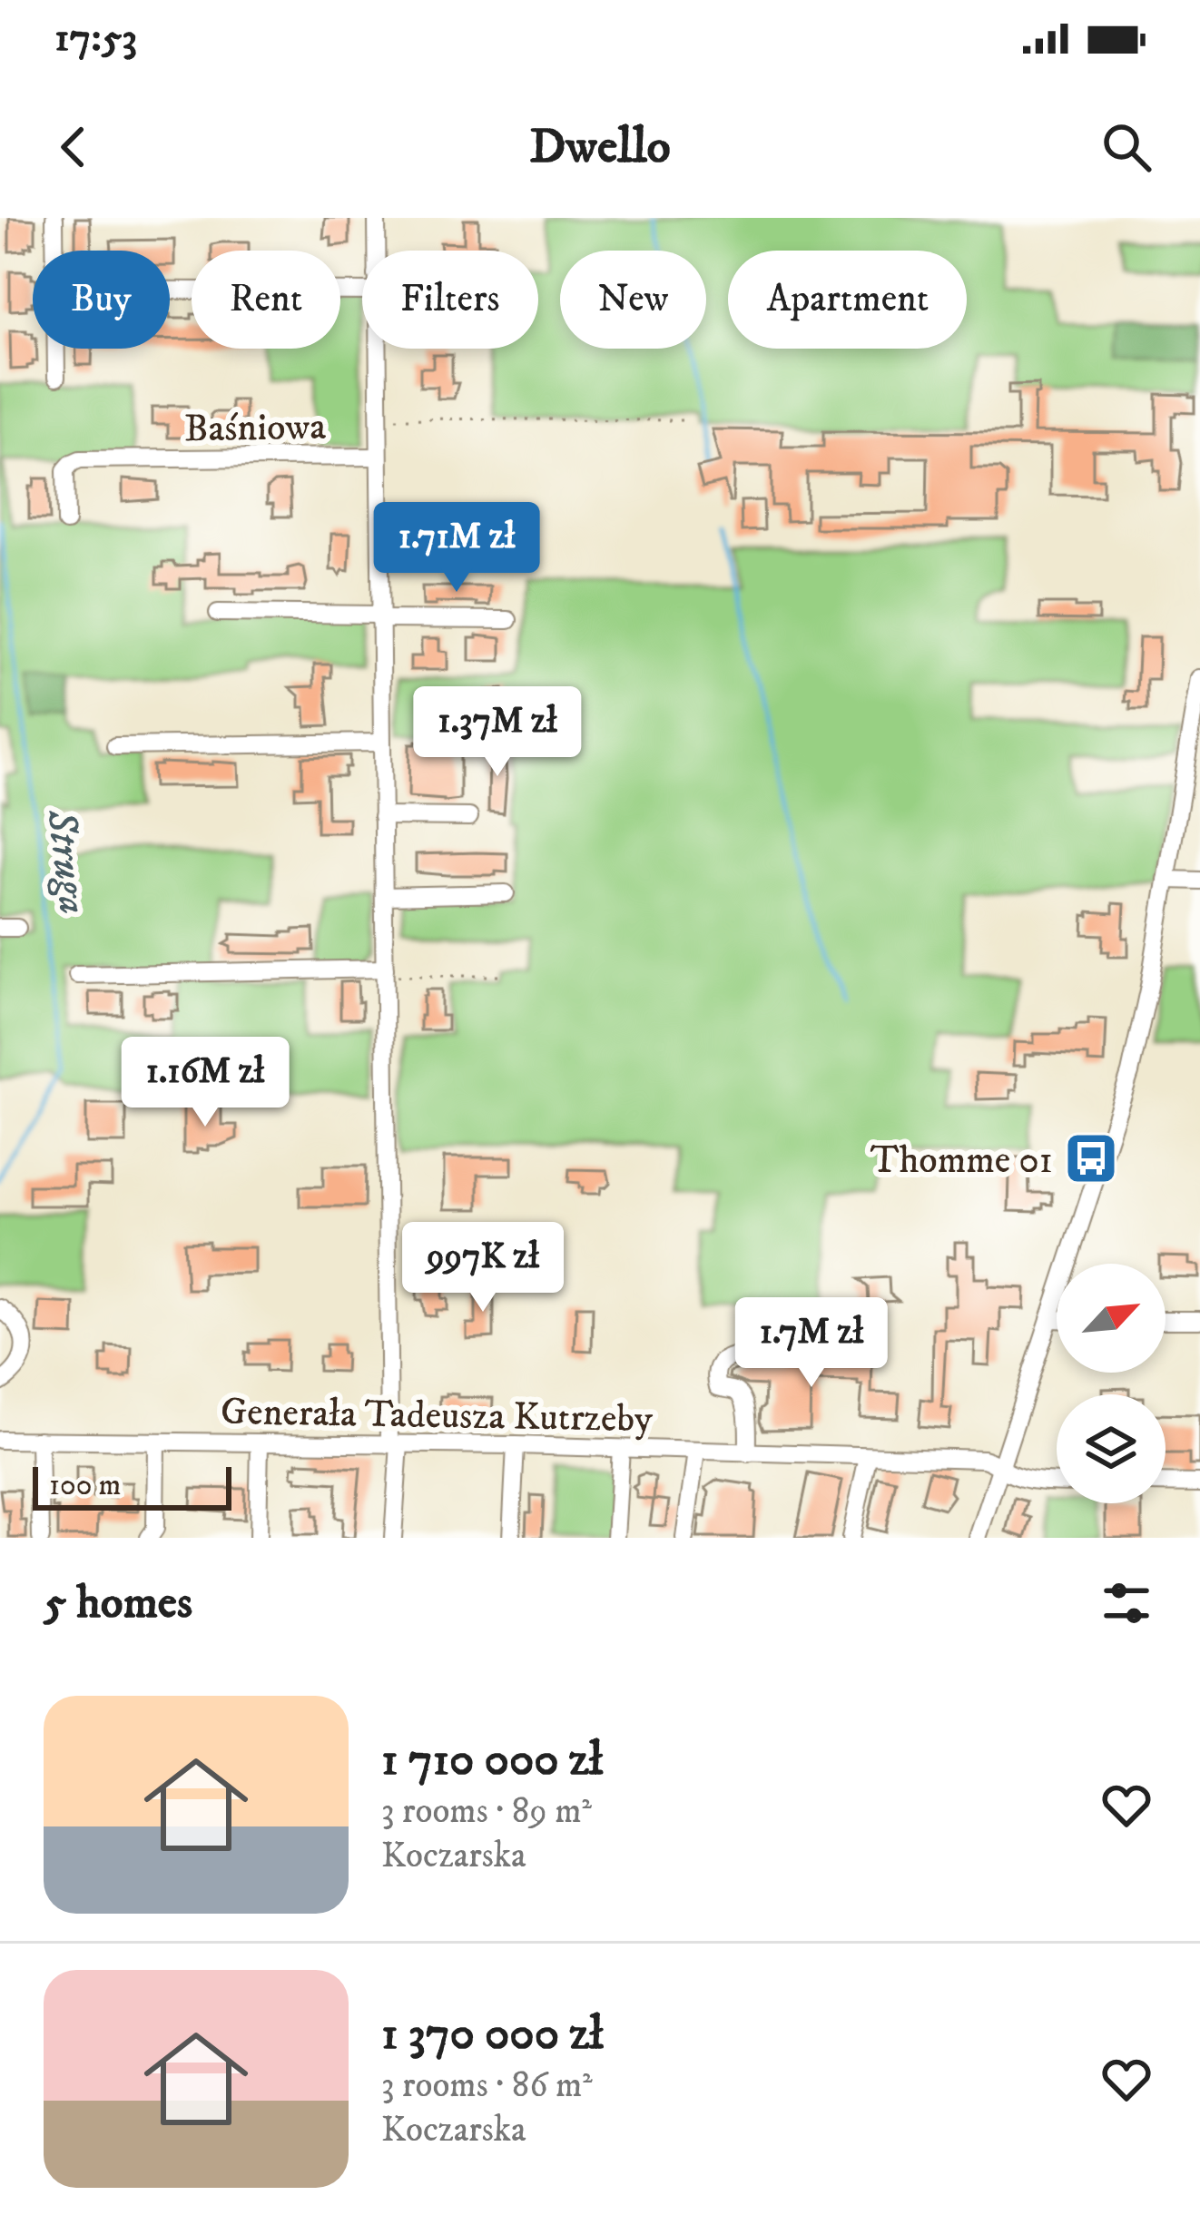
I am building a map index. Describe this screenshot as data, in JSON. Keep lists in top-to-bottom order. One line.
{"streets":{"street":["Baśniowa","Generała Tadeusza Kutrzeby"]},"water":["Struga"],"places":{"bus stop":["Thomme 01"]},"scale_bar":"100 m","north":"top right","page":{"status":"17:53","header":"Dwello","chip":["Buy","Rent","Filters","New","Apartment"],"price":["1.71M zł","1.37M zł","1.16M zł","997K zł","1.7M zł"],"scale":"100 m","heading":"5 homes","list":[{"name":"1 710 000 zł","note":"3 rooms · 89 m² · Koczarska"},{"name":"1 370 000 zł","note":"3 rooms · 86 m² · Koczarska"}]}}
